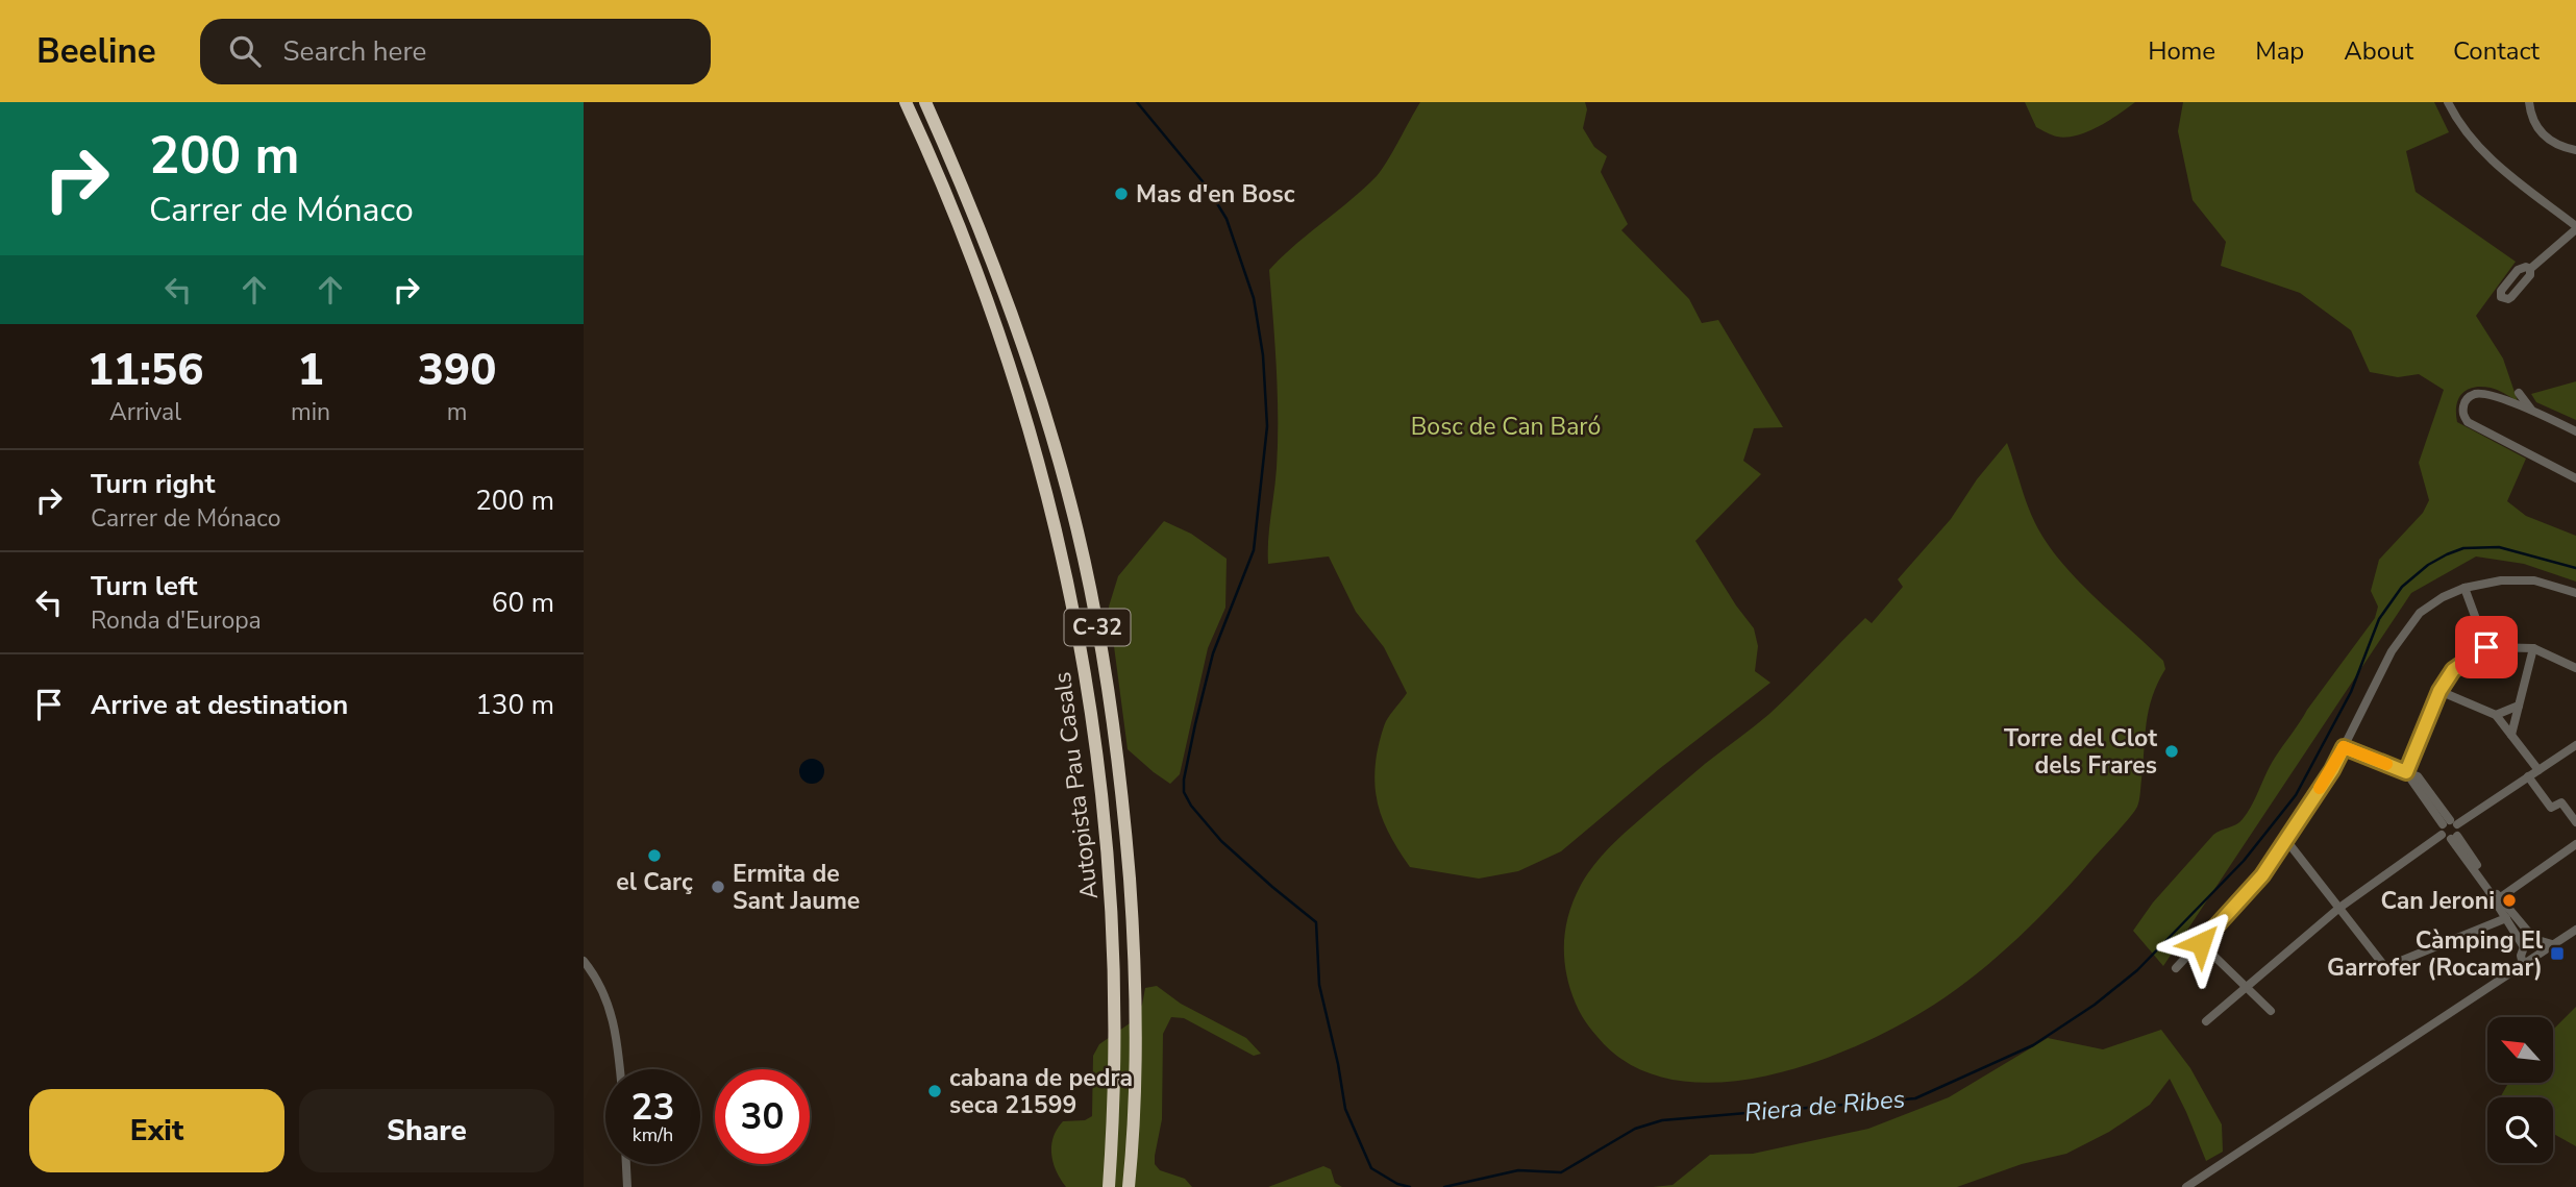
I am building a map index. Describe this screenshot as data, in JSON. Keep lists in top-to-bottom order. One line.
{"streets":{"highway":["C-32","Autopista Pau Casals"]},"water":["Riera de Ribes"],"parks":["Bosc de Can Baró"],"places":{"other":["Mas d'en Bosc","Torre del Clot dels Frares","el Carç","Ermita de Sant Jaume","Can Jeroni","cabana de pedra seca 21599"],"transit":["Càmping El Garrofer (Rocamar)"]},"north":"top left","page":{"header":"Beeline","search":"Search here","nav":["Home","Map","About","Contact"],"turn":["200 m","Carrer de Mónaco"],"eta":["11:56","Arrival","1","min","390","m"],"list":[{"name":"Turn right","note":"Carrer de Mónaco","value":"200 m"},{"name":"Turn left","note":"Ronda d'Europa","value":"60 m"},{"name":"Arrive at destination","value":"130 m"}],"speed":"23 km/h","limit":"30","buttons":["Exit","Share"]}}
